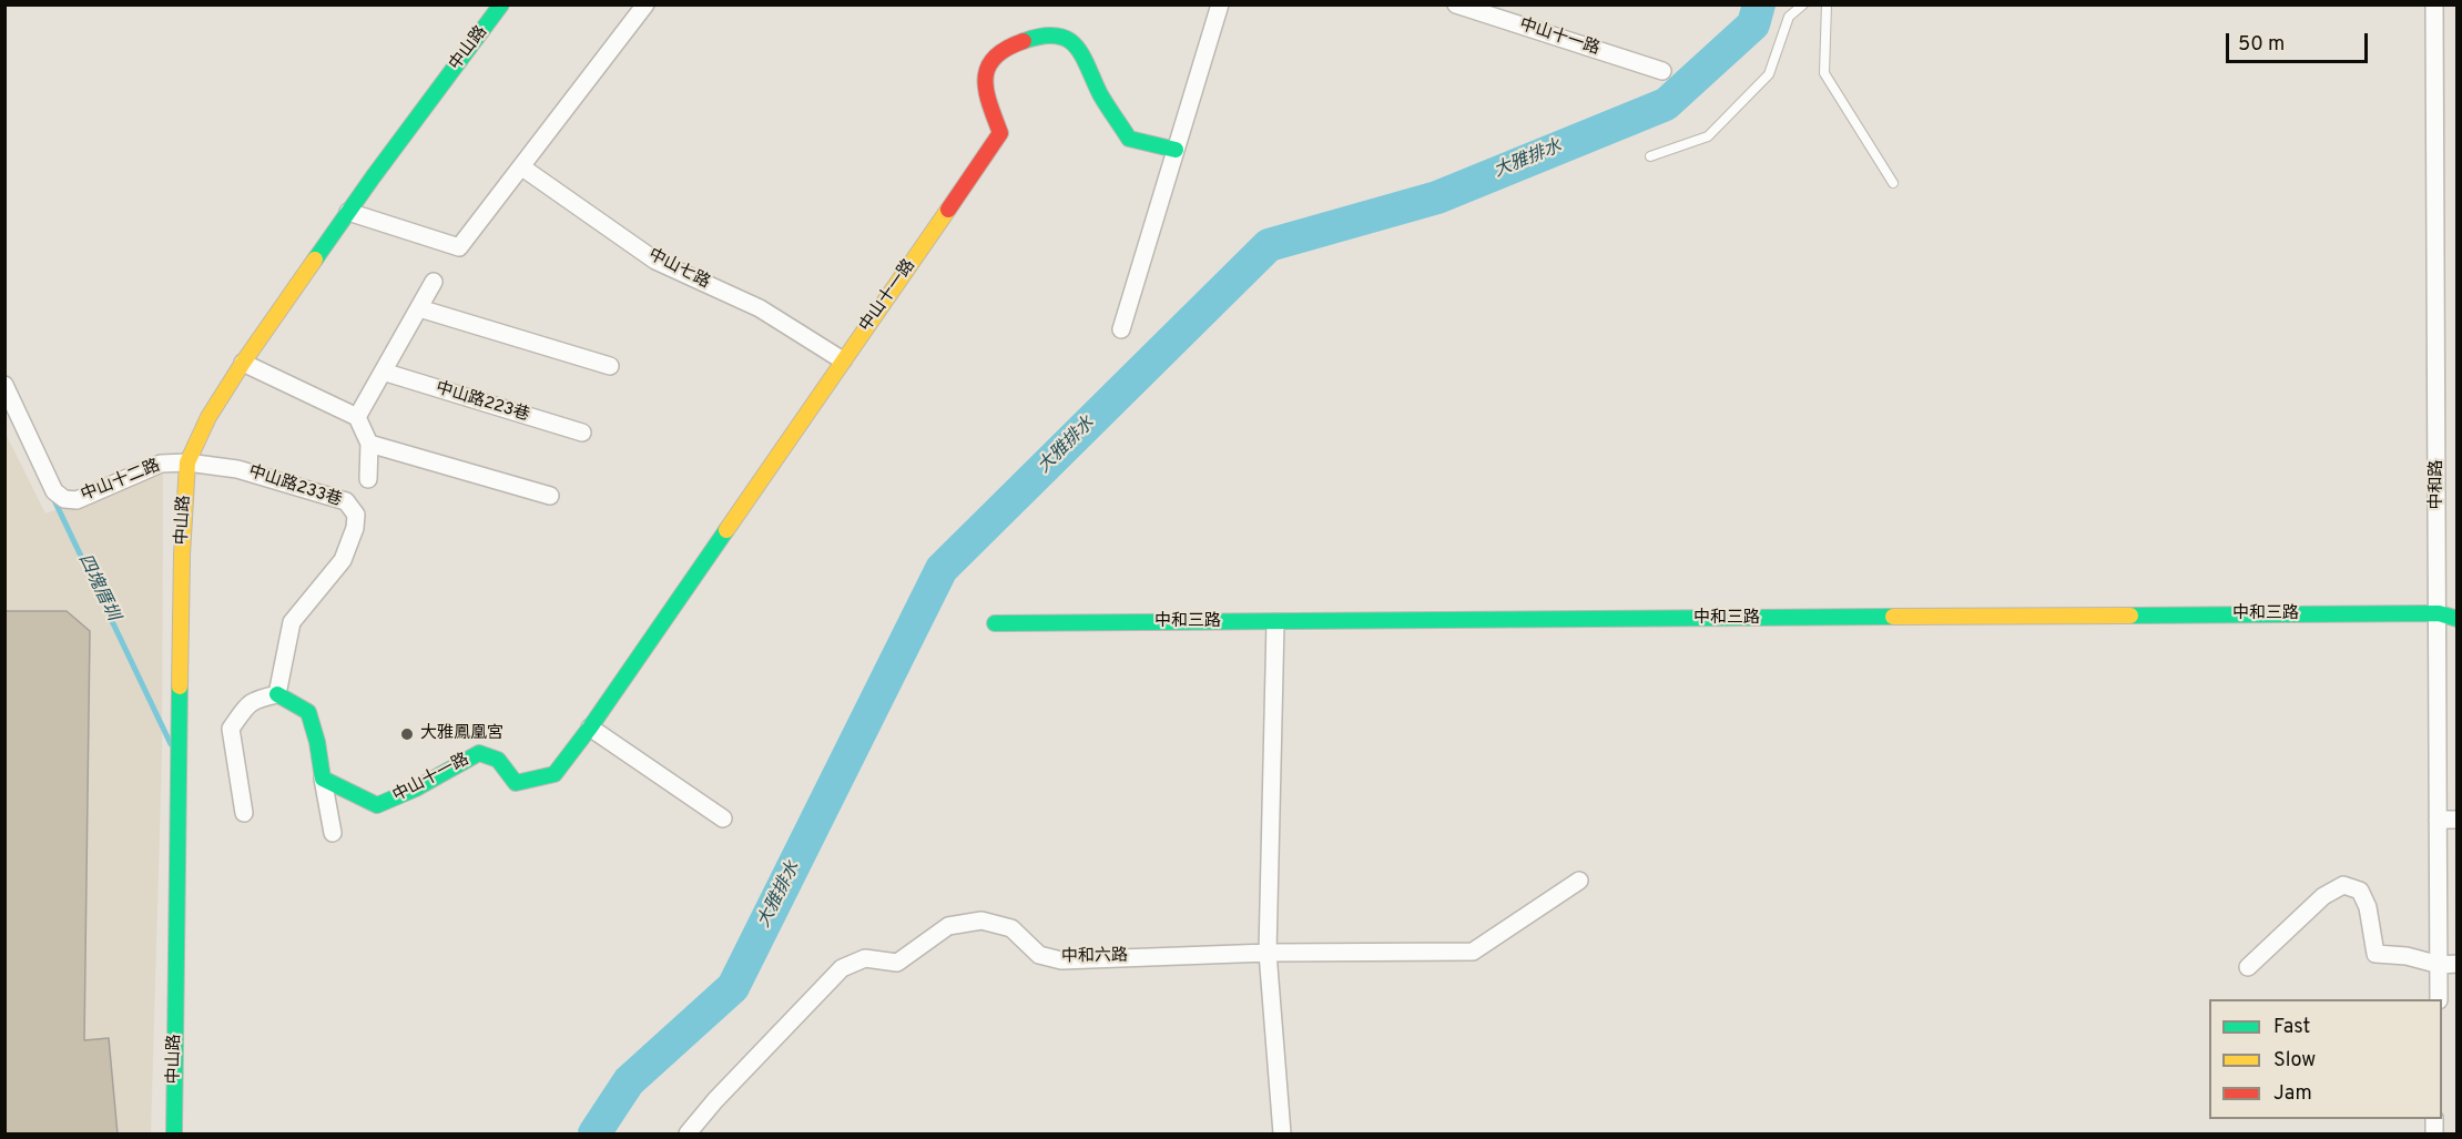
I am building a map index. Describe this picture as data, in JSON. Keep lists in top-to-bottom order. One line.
{"streets":{"street":["中山十一路","中山路","中山七路","中山路223巷","中山十二路","中和路","中山路233巷","中和三路","中和六路"]},"crossings":[["中山十一路","中山七路"],["中山路","中山十二路"],["中山路","中山路233巷"],["中山十二路","中山路233巷"],["中和路","中和三路"]],"water":["大雅排水","四塊厝圳"],"places":["大雅鳳凰宮"],"legend":["Fast","Slow","Jam"],"scale_bar":"50 m"}
